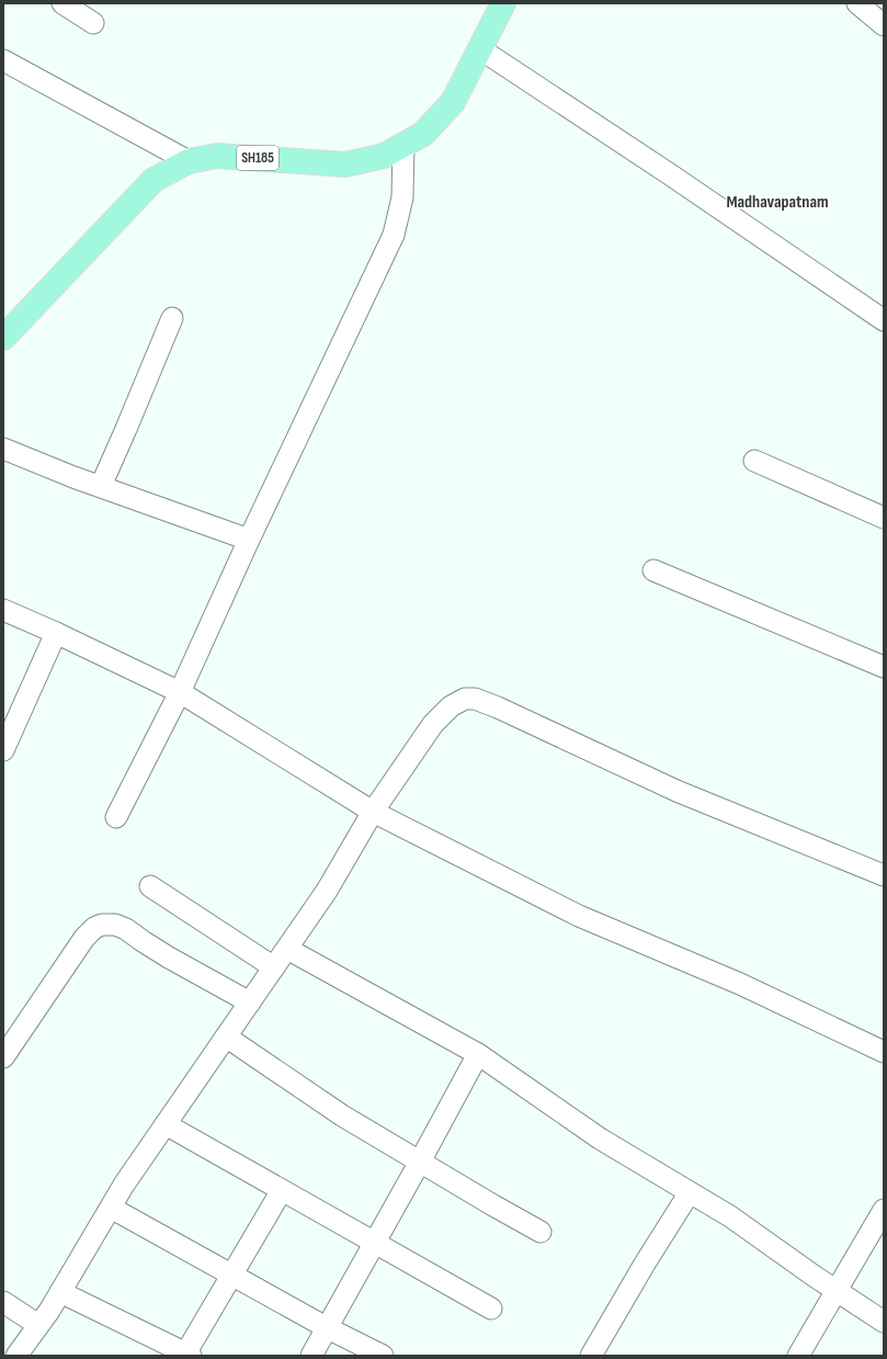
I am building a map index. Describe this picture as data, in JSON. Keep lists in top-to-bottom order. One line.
{"streets":{"main road":["SH185"]},"districts":["Madhavapatnam"]}
